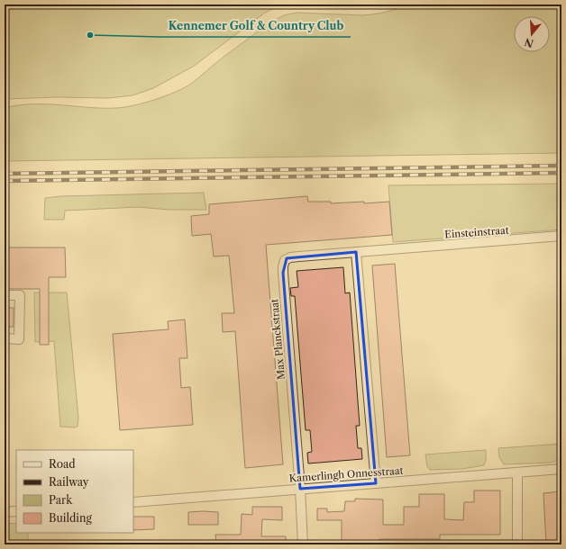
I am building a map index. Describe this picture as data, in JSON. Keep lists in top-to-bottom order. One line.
{"streets":{"street":["Einsteinstraat","Max Planckstraat","Kamerlingh Onnesstraat"]},"crossings":[["Einsteinstraat","Max Planckstraat"],["Max Planckstraat","Kamerlingh Onnesstraat"]],"places":["Kennemer Golf & Country Club"],"legend":["Road","Railway","Park","Building"],"north":"bottom"}
